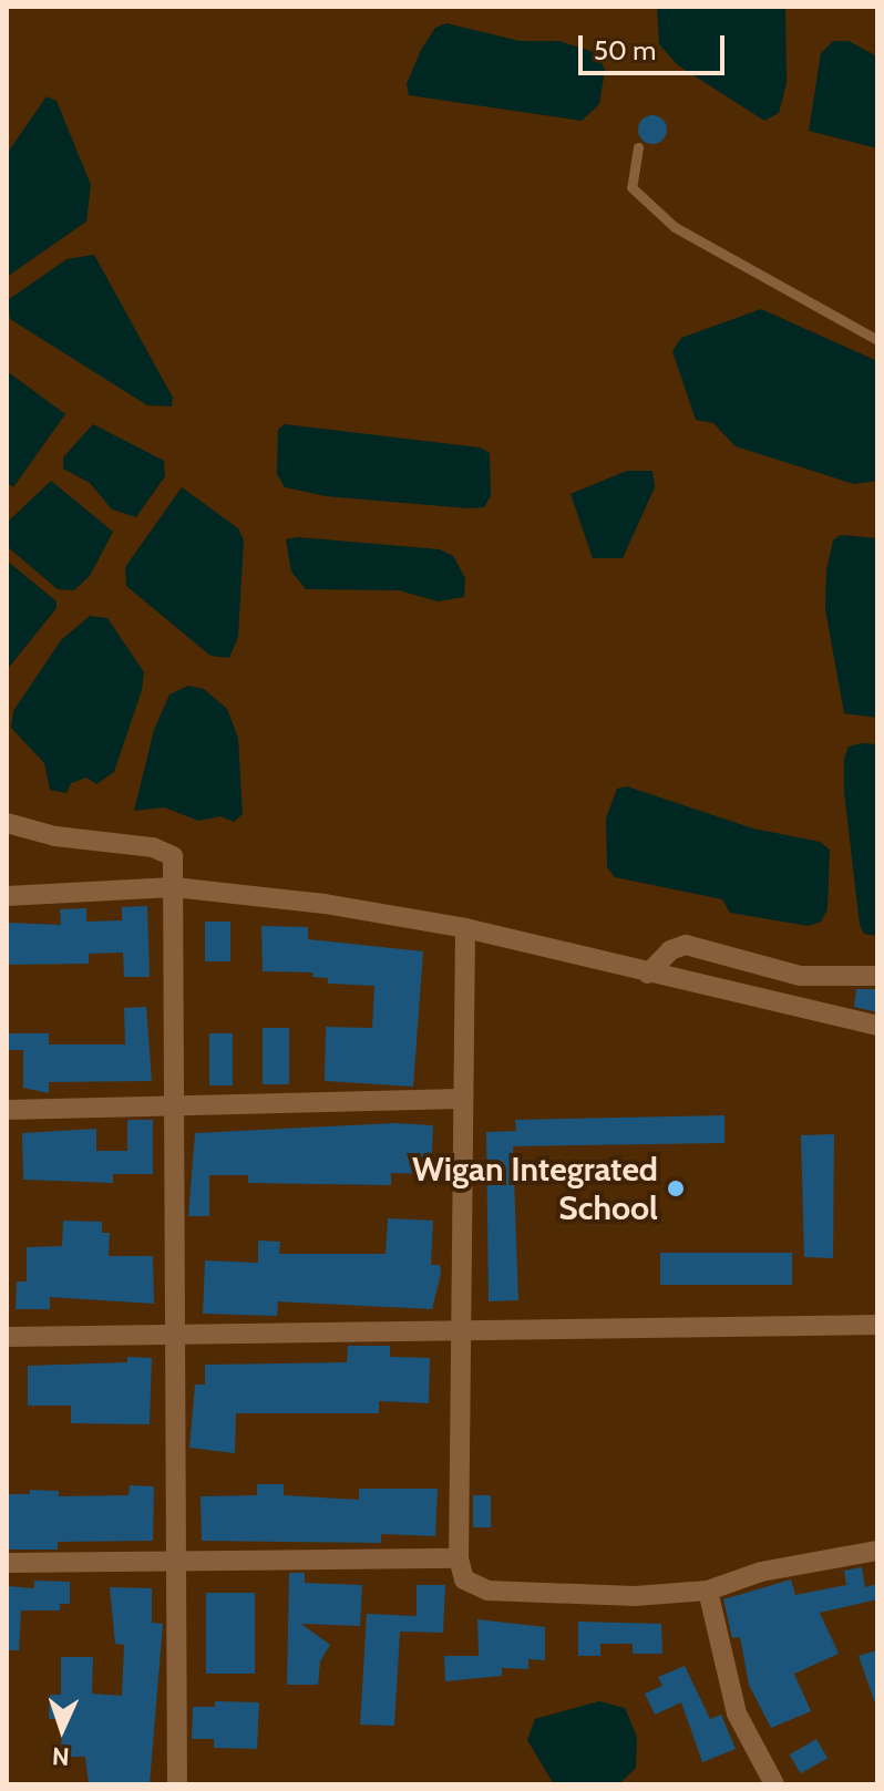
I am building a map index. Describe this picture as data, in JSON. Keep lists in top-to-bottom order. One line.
{"places":["Wigan Integrated School"],"scale_bar":"50 m","north":"bottom"}
